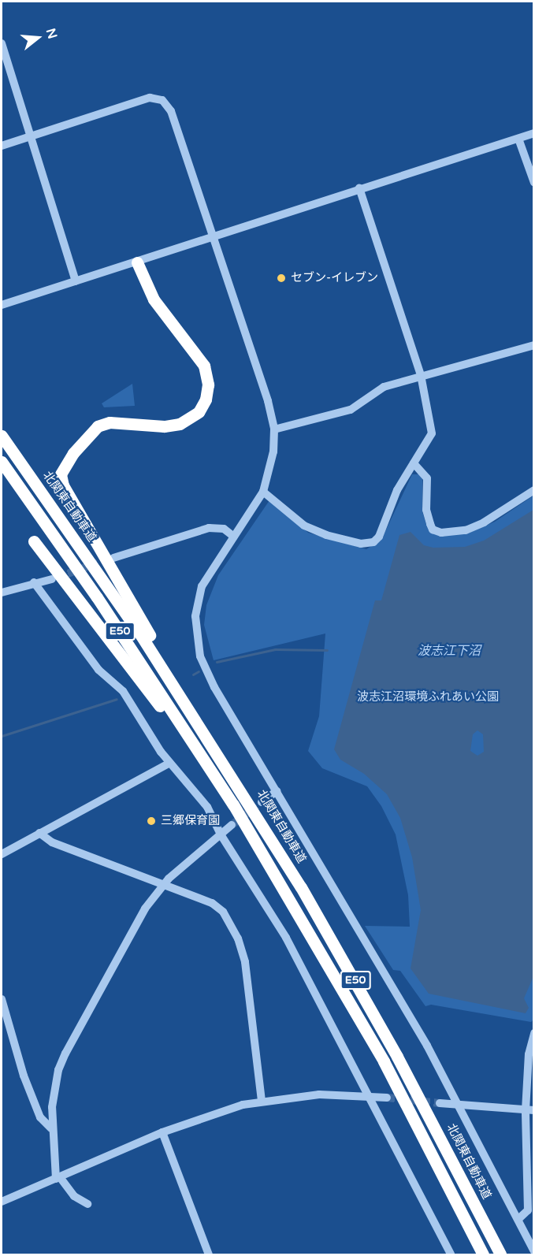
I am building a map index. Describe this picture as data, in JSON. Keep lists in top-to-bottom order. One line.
{"streets":{"highway":["北関東自動車道","E50"]},"water":["波志江下沼"],"parks":["波志江沼環境ふれあい公園"],"places":["セブン-イレブン","三郷保育園"],"north":"right"}
